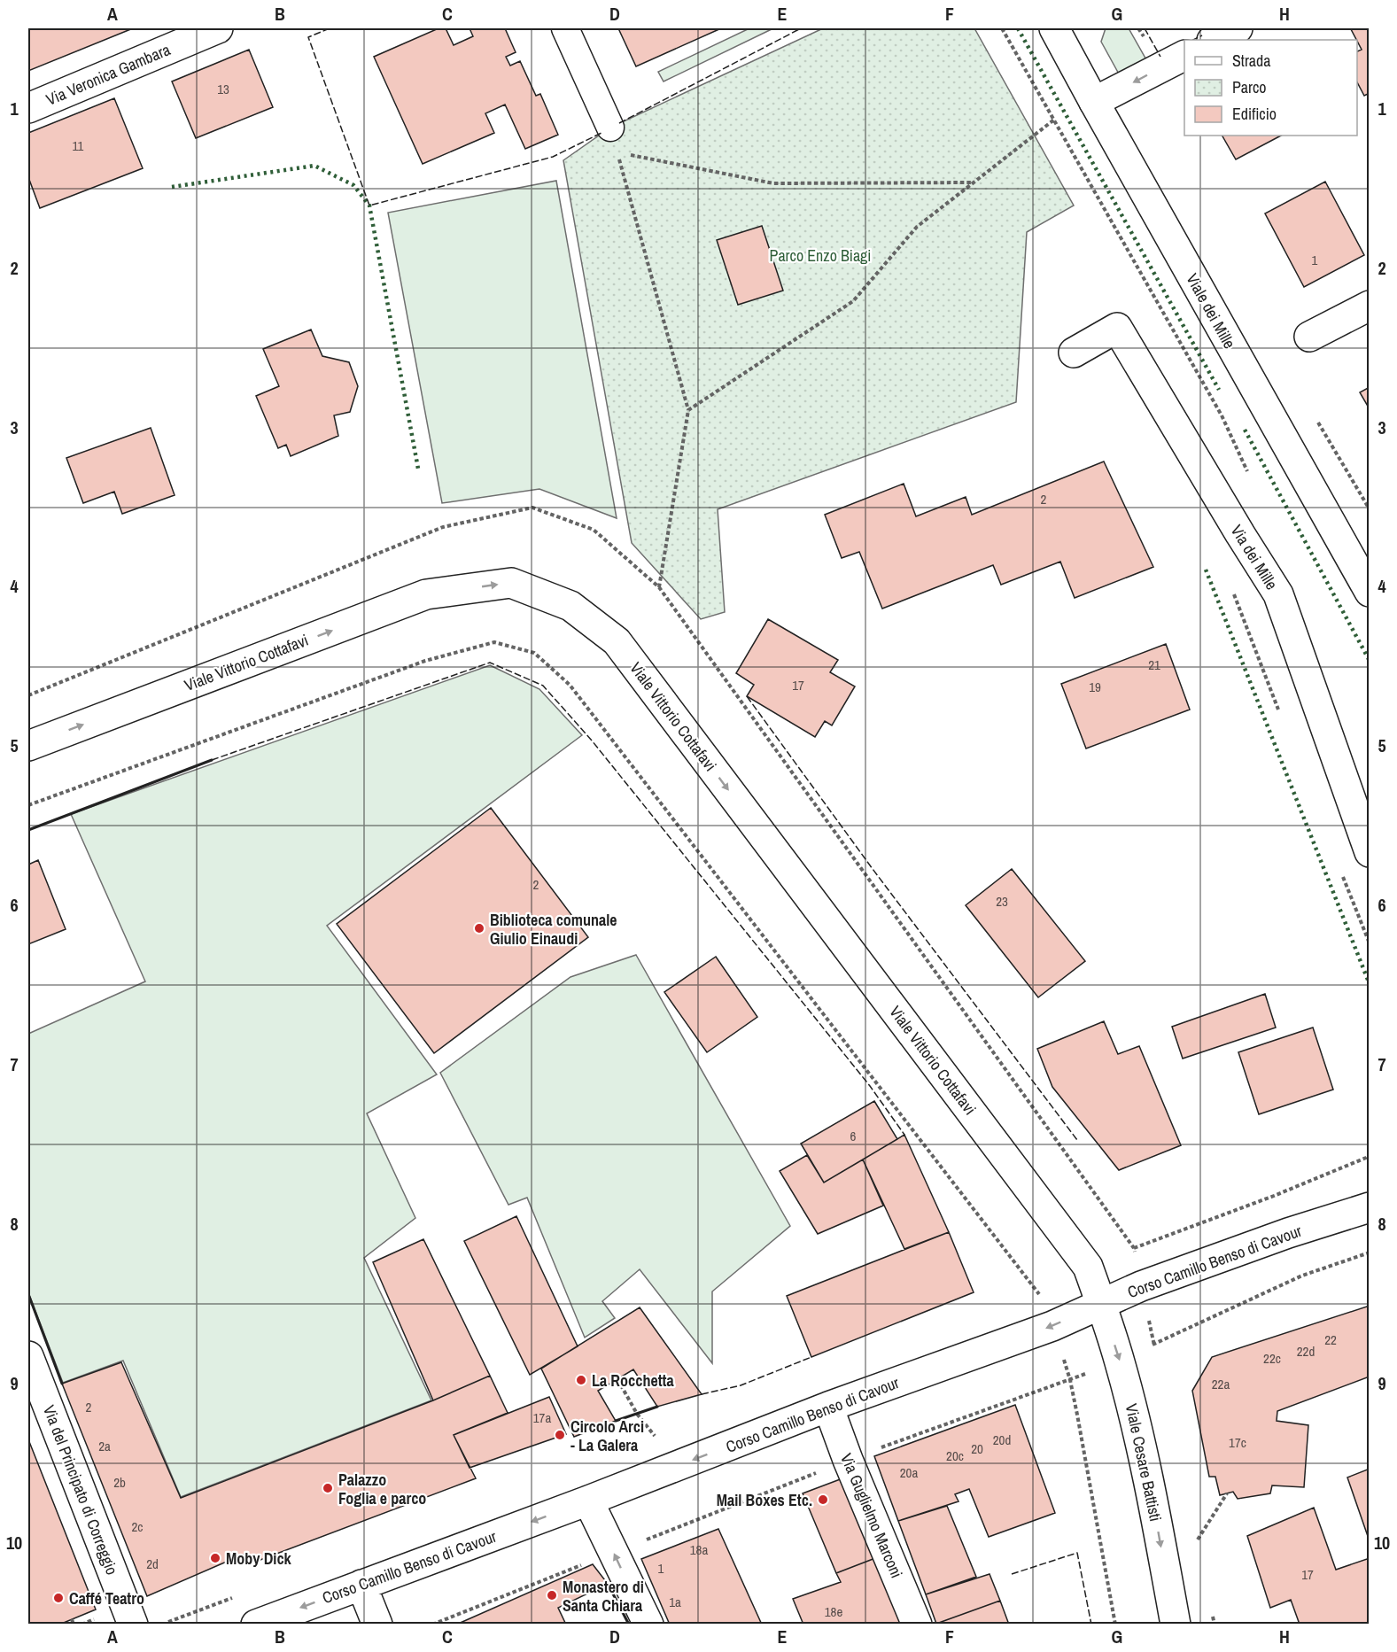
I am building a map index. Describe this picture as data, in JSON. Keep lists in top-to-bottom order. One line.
{"streets":{"street":["Via Veronica Gambara","Viale dei Mille","Via dei Mille","Viale Vittorio Cottafavi","Corso Camillo Benso di Cavour","Viale Cesare Battisti","Via del Principato di Correggio","Via Guglielmo Marconi"]},"crossings":[["Viale Vittorio Cottafavi","Corso Camillo Benso di Cavour"],["Viale Vittorio Cottafavi","Viale Cesare Battisti"],["Corso Camillo Benso di Cavour","Viale Cesare Battisti"],["Corso Camillo Benso di Cavour","Via Guglielmo Marconi"]],"one_way":["Viale Vittorio Cottafavi","Corso Camillo Benso di Cavour","Viale Cesare Battisti"],"parks":["Parco Enzo Biagi"],"places":["Biblioteca comunale Giulio Einaudi","La Rocchetta","Circolo Arci - La Galera","Palazzo Foglia e parco","Mail Boxes Etc.","Moby Dick","Monastero di Santa Chiara","Caffé Teatro"],"house_numbers":["13","11","1","2","21","17","19","2","23","6","22","22d","22c","22a","2","17a","20d","17c","2a","20","20c","20a","2b","2c","18a","2d","1","17","1a","18e"],"legend":["Strada","Parco","Edificio"],"grid":{"columns":["A","B","C","D","E","F","G","H"],"rows":["1","2","3","4","5","6","7","8","9","10"]}}
